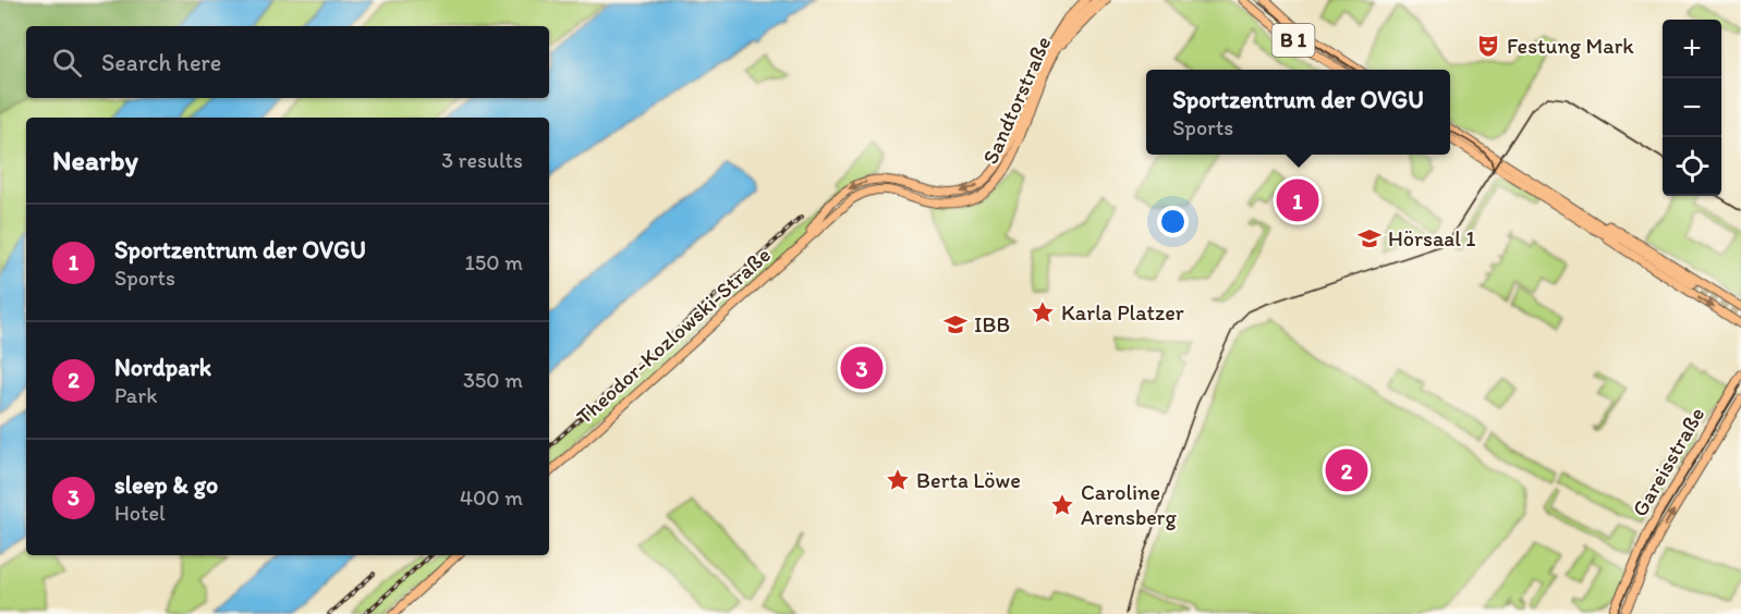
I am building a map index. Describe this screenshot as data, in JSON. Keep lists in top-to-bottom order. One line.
{"streets":{"main road":["B 1","Sandtorstraße","Theodor-Kozlowski-Straße","Gareisstraße"]},"crossings":[["Sandtorstraße","Theodor-Kozlowski-Straße"]],"one_way":["Sandtorstraße"],"places":{"theatre":["Festung Mark"],"school or university":["Hörsaal 1","IBB"],"place":["Karla Platzer","Berta Löwe","Caroline Arensberg"]},"page":{"map_buttons":["+","−"],"search":"Search here","popup":["Sportzentrum der OVGU","Sports"],"heading":["Nearby","3 results"],"pins":["1","3","2"],"list":[{"mark":"1","name":"Sportzentrum der OVGU","note":"Sports","value":"150 m"},{"mark":"2","name":"Nordpark","note":"Park","value":"350 m"},{"mark":"3","name":"sleep & go","note":"Hotel","value":"400 m"}]}}
